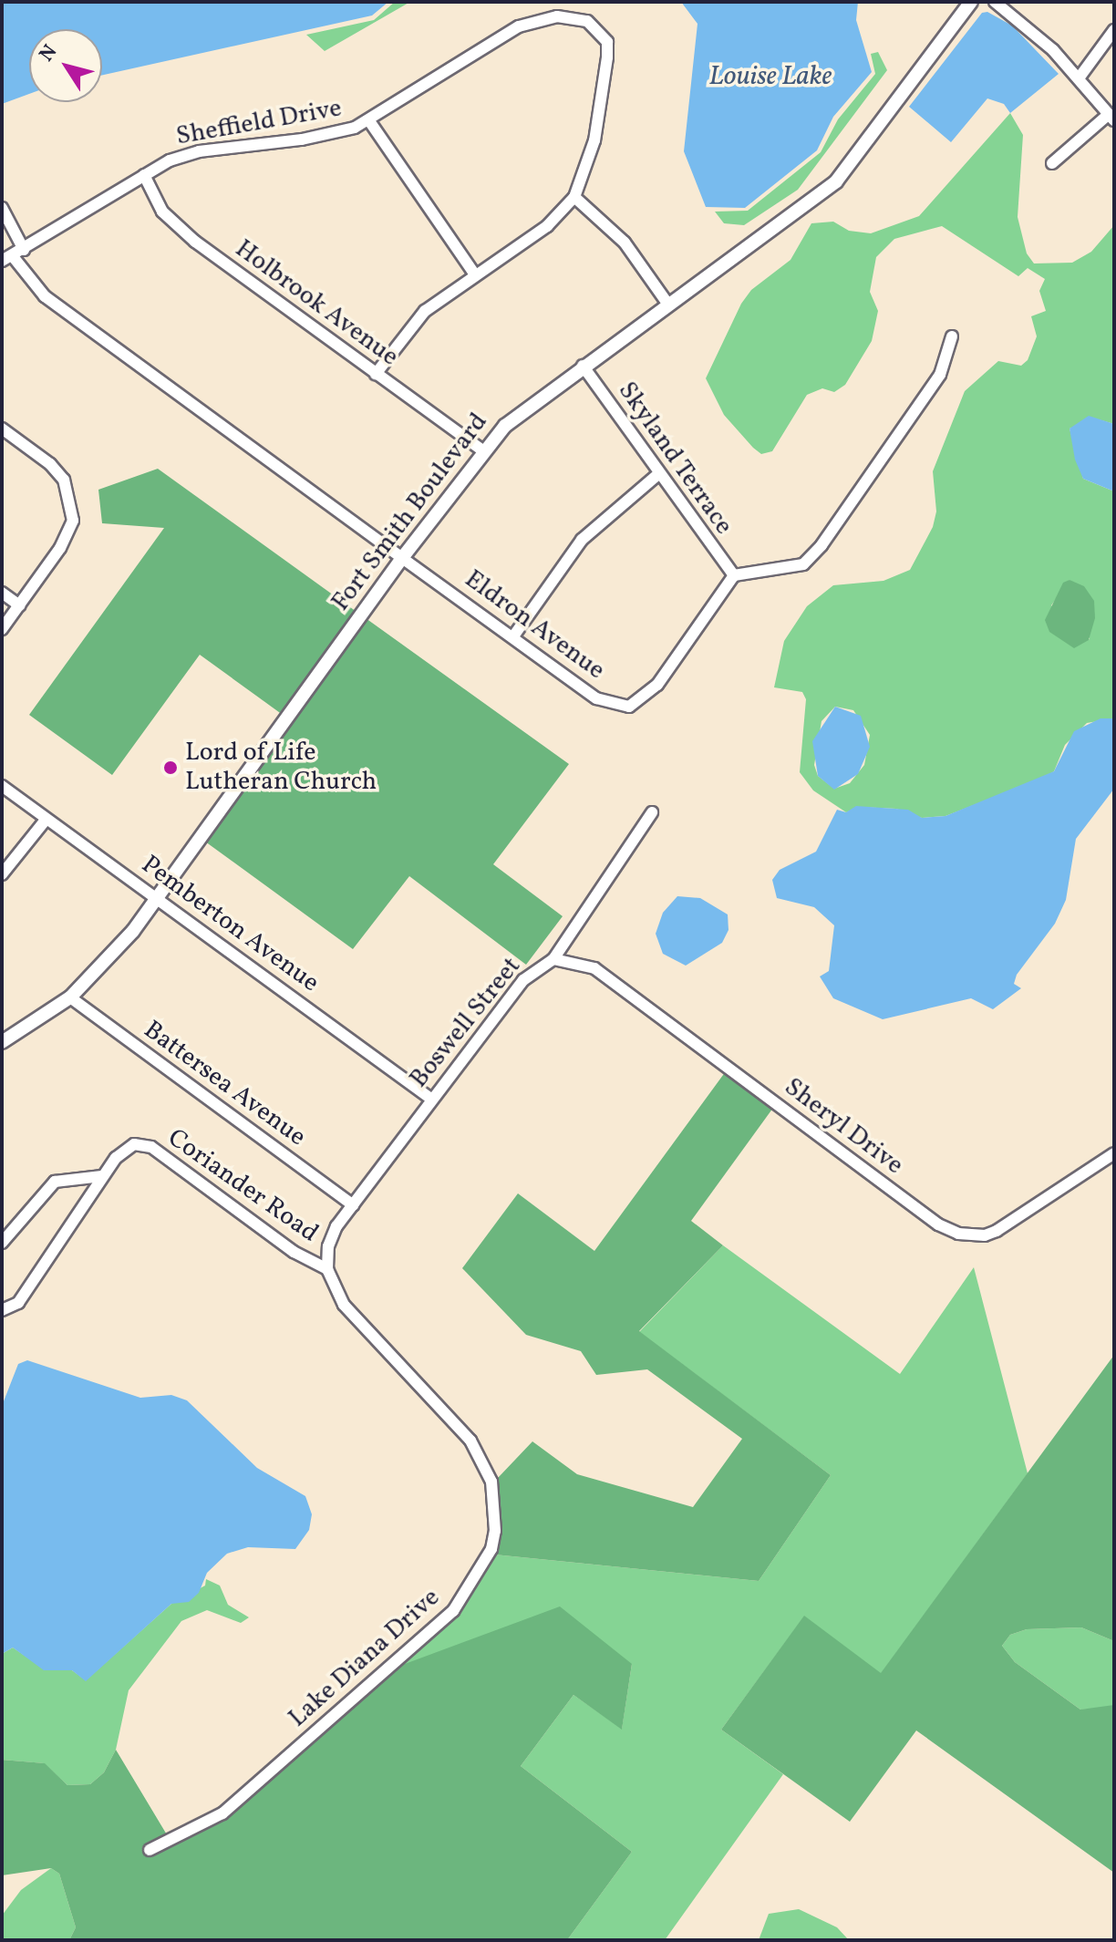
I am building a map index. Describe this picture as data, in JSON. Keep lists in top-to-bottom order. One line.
{"streets":{"street":["Sheffield Drive","Holbrook Avenue","Skyland Terrace","Fort Smith Boulevard","Eldron Avenue","Pemberton Avenue","Boswell Street","Battersea Avenue","Sheryl Drive","Coriander Road","Lake Diana Drive"]},"crossings":[["Sheffield Drive","Holbrook Avenue"],["Sheffield Drive","Eldron Avenue"],["Holbrook Avenue","Fort Smith Boulevard"],["Skyland Terrace","Fort Smith Boulevard"],["Skyland Terrace","Eldron Avenue"],["Fort Smith Boulevard","Eldron Avenue"],["Fort Smith Boulevard","Pemberton Avenue"],["Fort Smith Boulevard","Battersea Avenue"],["Pemberton Avenue","Boswell Street"],["Boswell Street","Battersea Avenue"],["Boswell Street","Sheryl Drive"],["Boswell Street","Coriander Road"],["Boswell Street","Lake Diana Drive"],["Coriander Road","Lake Diana Drive"]],"water":["Louise Lake"],"places":["Lord of Life Lutheran Church"],"north":"top left"}
